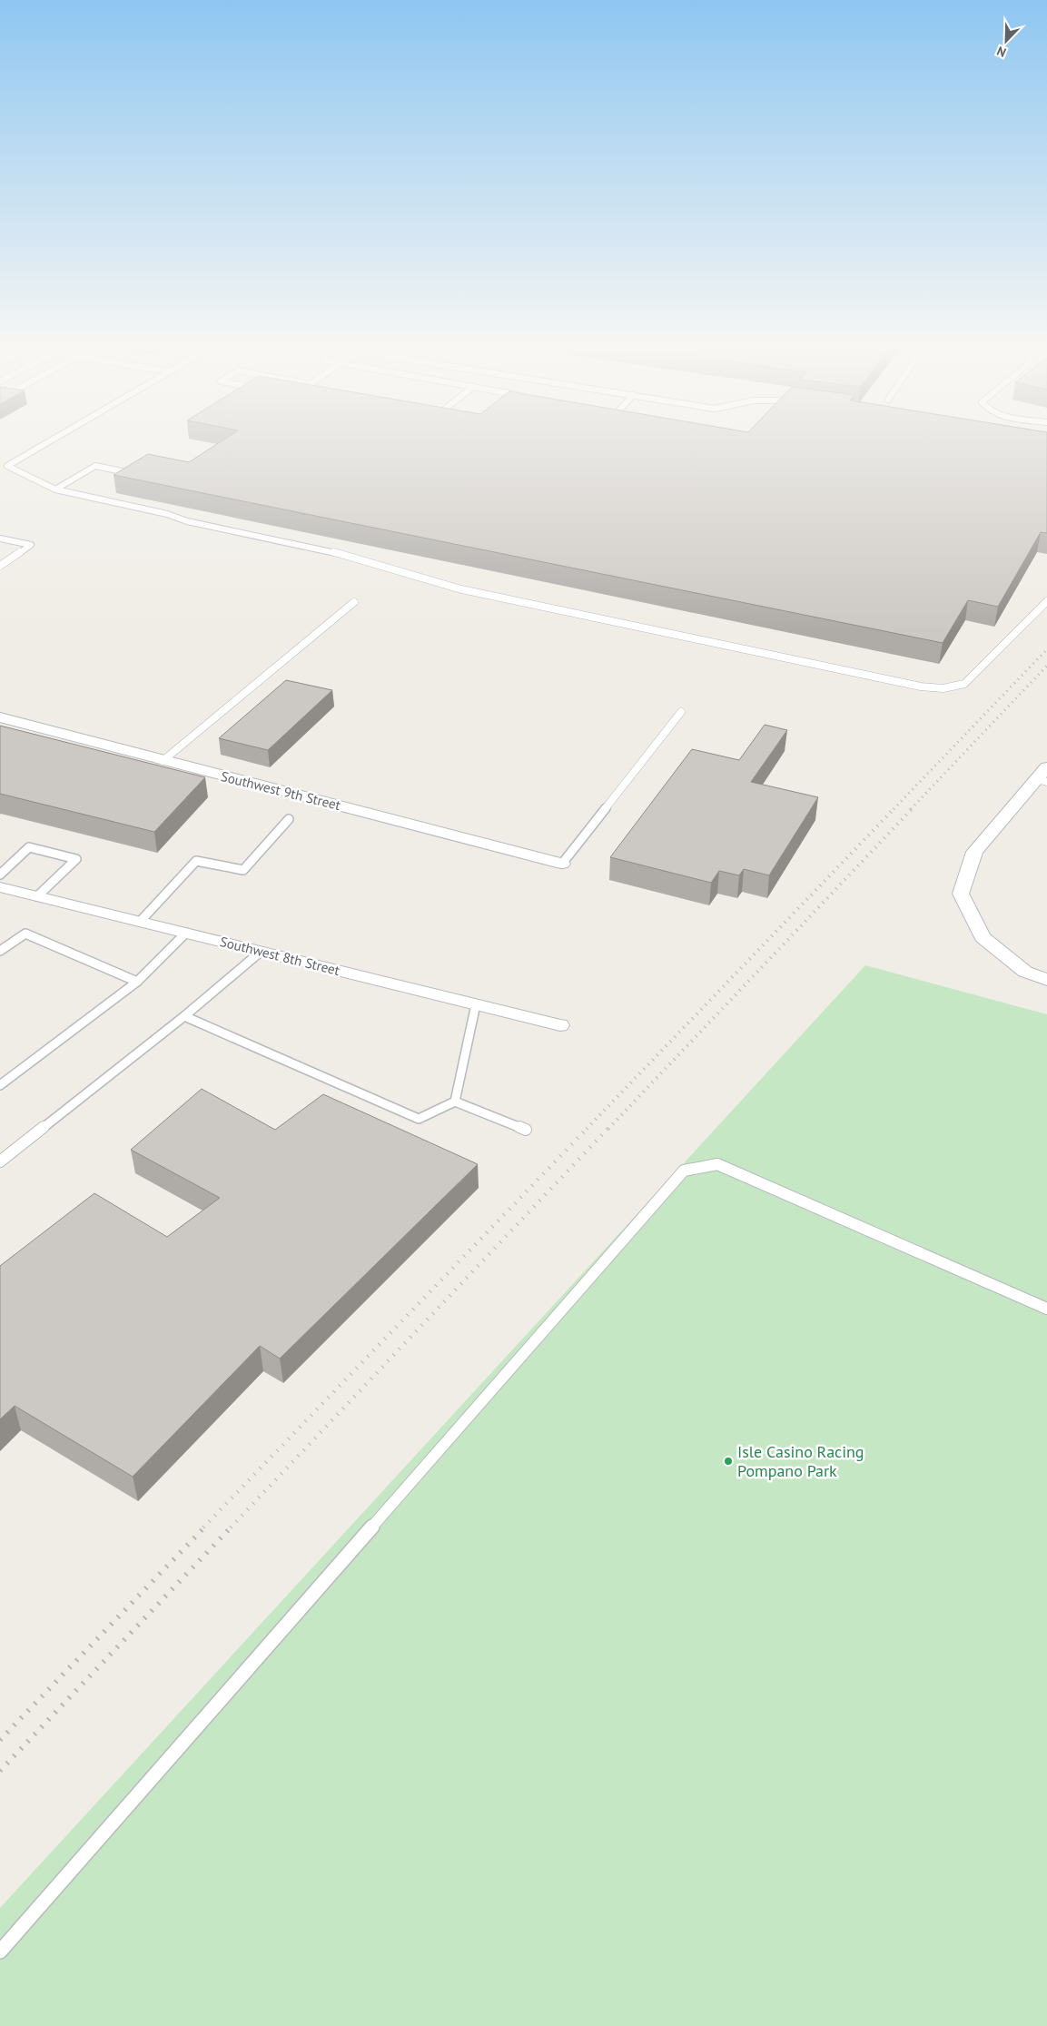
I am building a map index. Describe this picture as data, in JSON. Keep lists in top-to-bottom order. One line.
{"streets":{"street":["Southwest 9th Street","Southwest 8th Street"]},"places":["Isle Casino Racing Pompano Park"],"north":"bottom left"}
